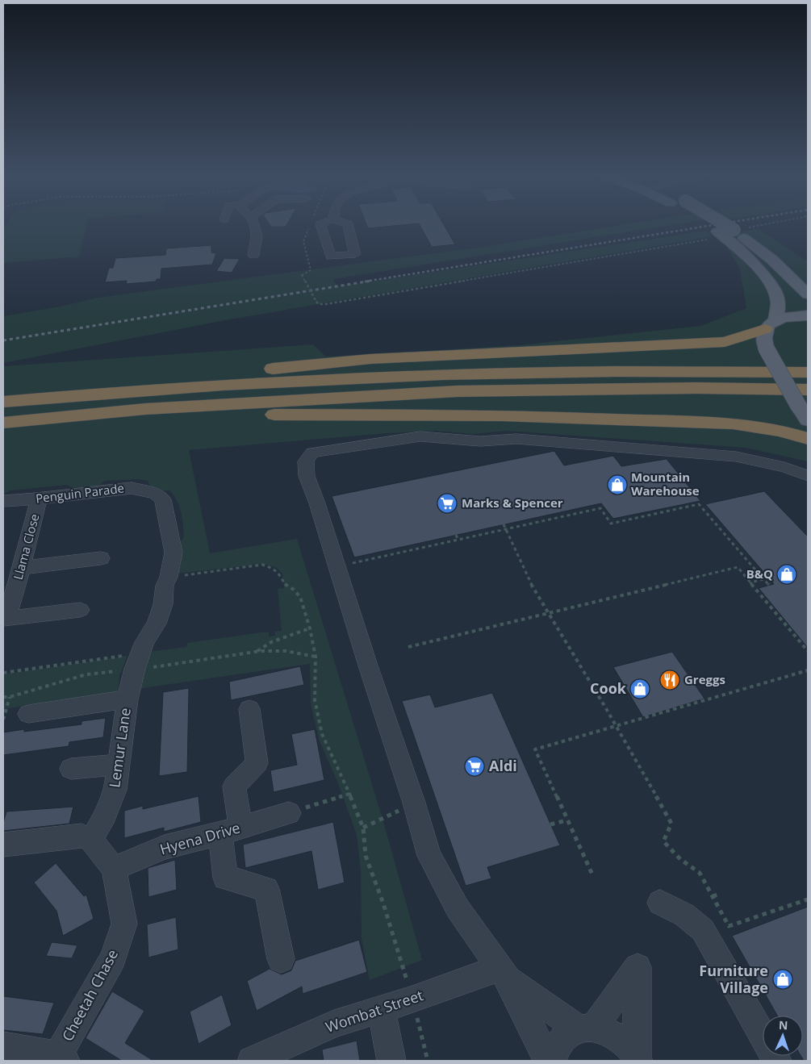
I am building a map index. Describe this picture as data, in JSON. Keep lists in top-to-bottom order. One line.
{"streets":{"street":["Penguin Parade","Llama Close","Lemur Lane","Hyena Drive","Cheetah Chase","Wombat Street"]},"crossings":[["Penguin Parade","Llama Close"],["Penguin Parade","Lemur Lane"],["Lemur Lane","Cheetah Chase"],["Hyena Drive","Cheetah Chase"]],"places":{"shop":["Mountain Warehouse","B&Q","Cook","Furniture Village"],"supermarket":["Marks & Spencer","Aldi"],"restaurant":["Greggs"]},"north":"top"}
